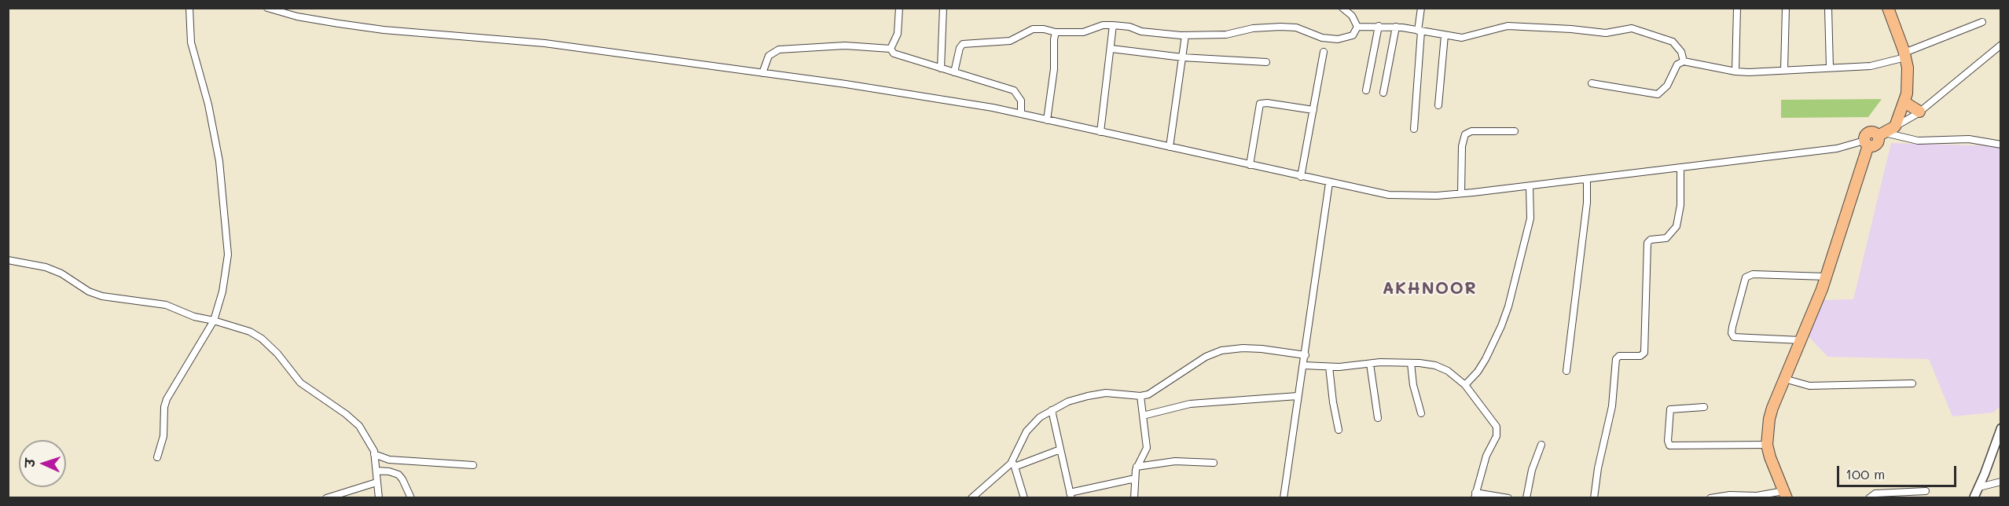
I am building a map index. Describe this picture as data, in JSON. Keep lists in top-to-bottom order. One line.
{"districts":["AKHNOOR"],"scale_bar":"100 m","north":"left"}
